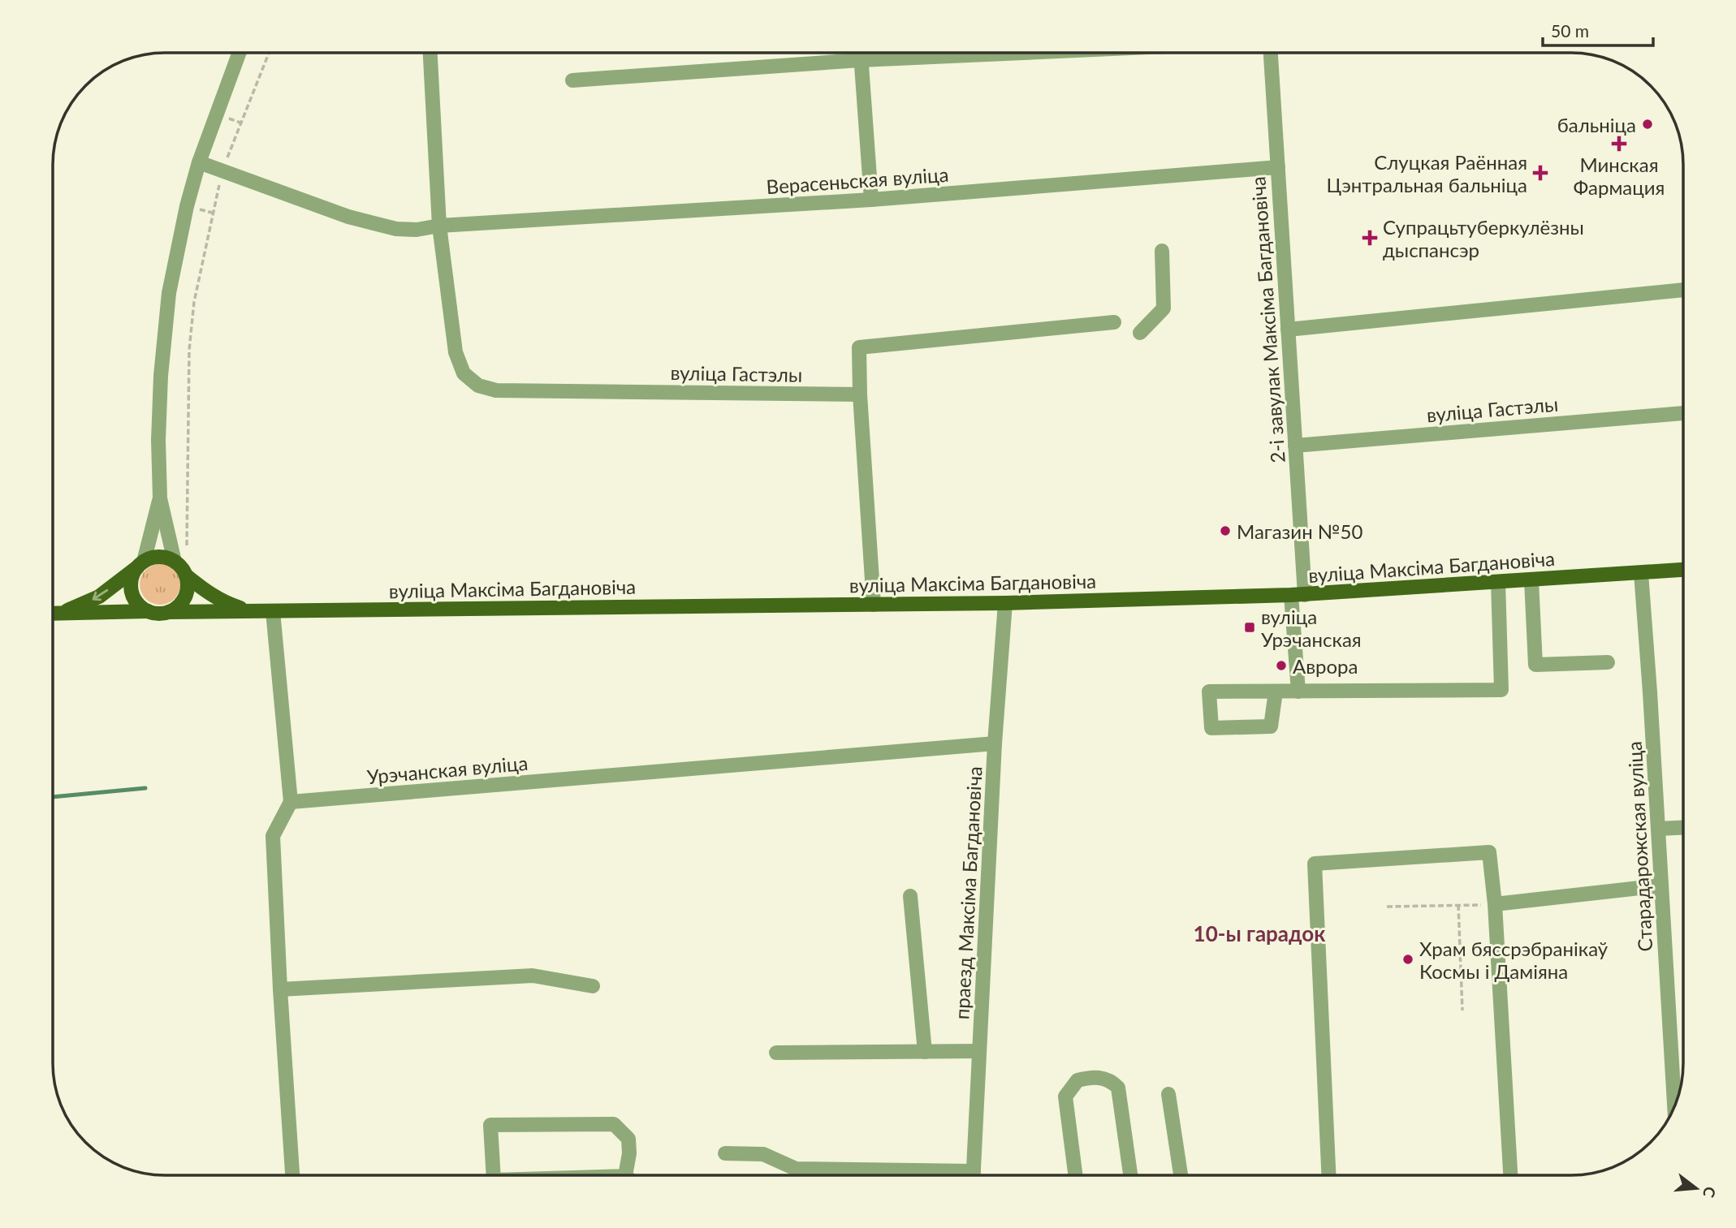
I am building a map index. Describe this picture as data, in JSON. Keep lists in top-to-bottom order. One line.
{"streets":{"main road":["вуліца Максіма Багдановіча"],"street":["Верасеньская вуліца","2-і завулак Максіма Багдановіча","вуліца Гастэлы","Урэчанская вуліца","Старадарожская вуліца","праезд Максіма Багдановіча"]},"crossings":[["Верасеньская вуліца","2-і завулак Максіма Багдановіча"],["Верасеньская вуліца","вуліца Гастэлы"],["2-і завулак Максіма Багдановіча","вуліца Гастэлы"],["2-і завулак Максіма Багдановіча","вуліца Максіма Багдановіча"],["вуліца Максіма Багдановіча","Старадарожская вуліца"],["вуліца Максіма Багдановіча","праезд Максіма Багдановіча"],["Урэчанская вуліца","праезд Максіма Багдановіча"]],"districts":["10-ы гарадок"],"places":{"other":["бальніца","Магазин №50","Аврора","Храм бяссрэбранікаў Космы і Даміяна"],"health":["Минская Фармация","Слуцкая Раённая Цэнтральная бальніца","Супрацьтуберкулёзны дыспансэр"],"transit":["вуліца Урэчанская"]},"scale_bar":"50 m","north":"right"}
